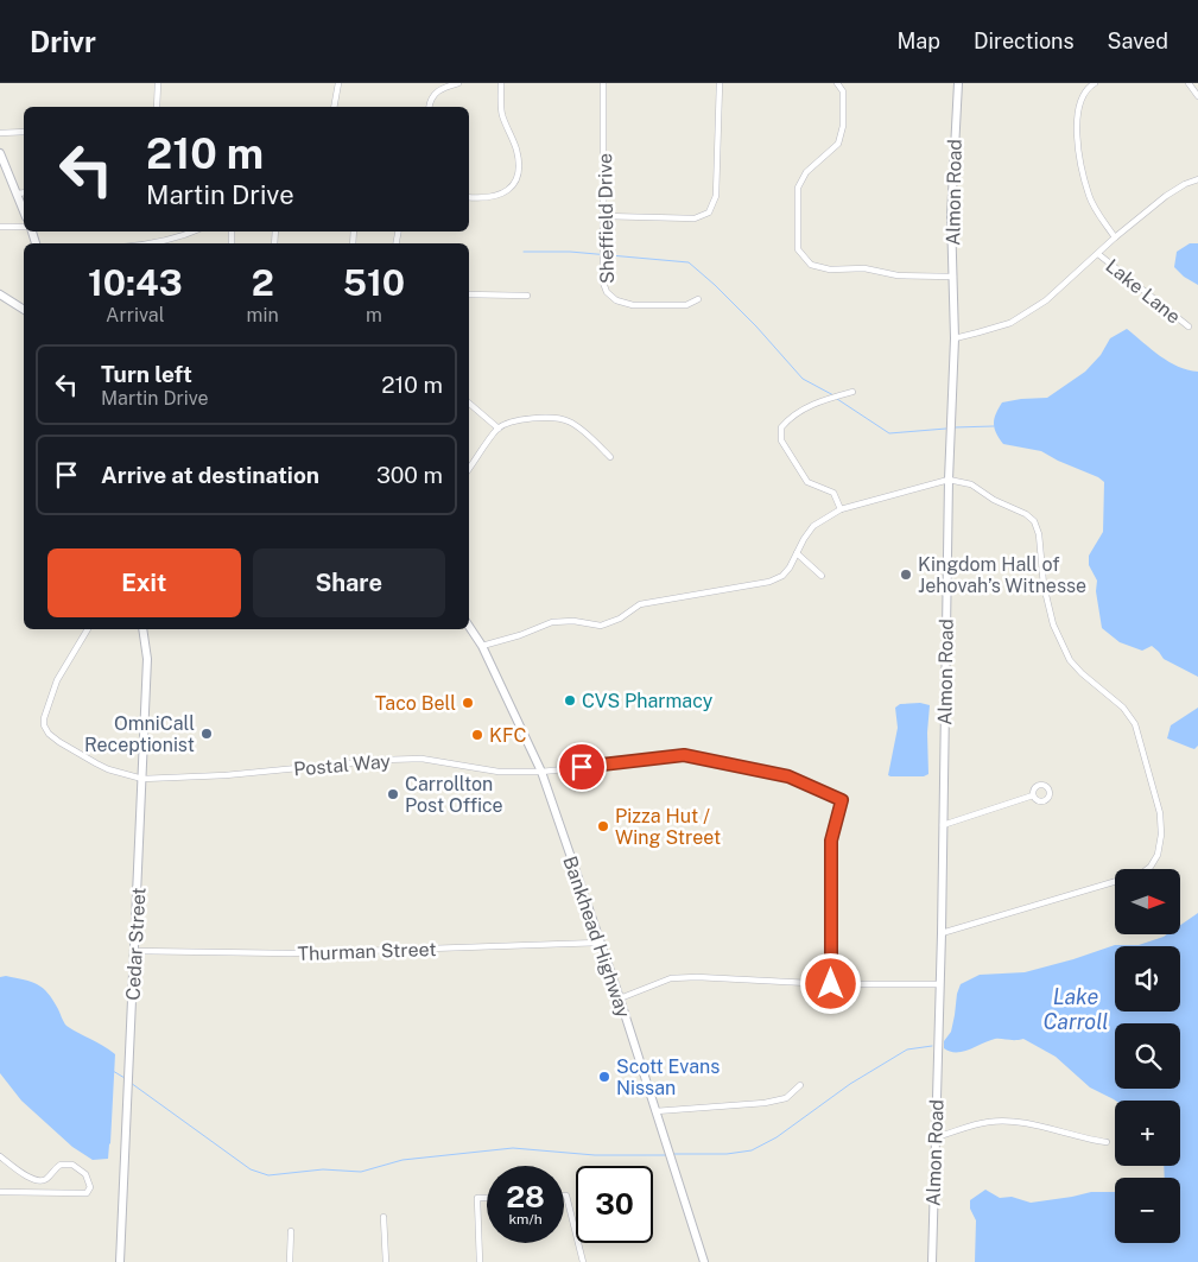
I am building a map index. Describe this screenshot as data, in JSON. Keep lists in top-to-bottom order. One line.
{"streets":{"street":["Almon Road","Sheffield Drive","Lake Lane","Postal Way","Bankhead Highway","Cedar Street","Thurman Street"]},"crossings":[["Postal Way","Bankhead Highway"],["Postal Way","Cedar Street"],["Bankhead Highway","Thurman Street"],["Cedar Street","Thurman Street"]],"water":["Lake Carroll"],"places":["Kingdom Hall of Jehovah’s Witnesse","CVS Pharmacy","Taco Bell","OmniCall Receptionist","KFC","Carrollton Post Office","Pizza Hut / Wing Street","Scott Evans Nissan"],"north":"right","page":{"header":"Drivr","nav":["Map","Directions","Saved"],"turn":["210 m","Martin Drive"],"eta":["10:43","Arrival","2","min","510","m"],"list":[{"name":"Turn left","note":"Martin Drive","value":"210 m"},{"name":"Arrive at destination","value":"300 m"}],"buttons":["Exit","Share"],"map_buttons":["+","−"],"speed":"28 km/h","limit":"30"}}
